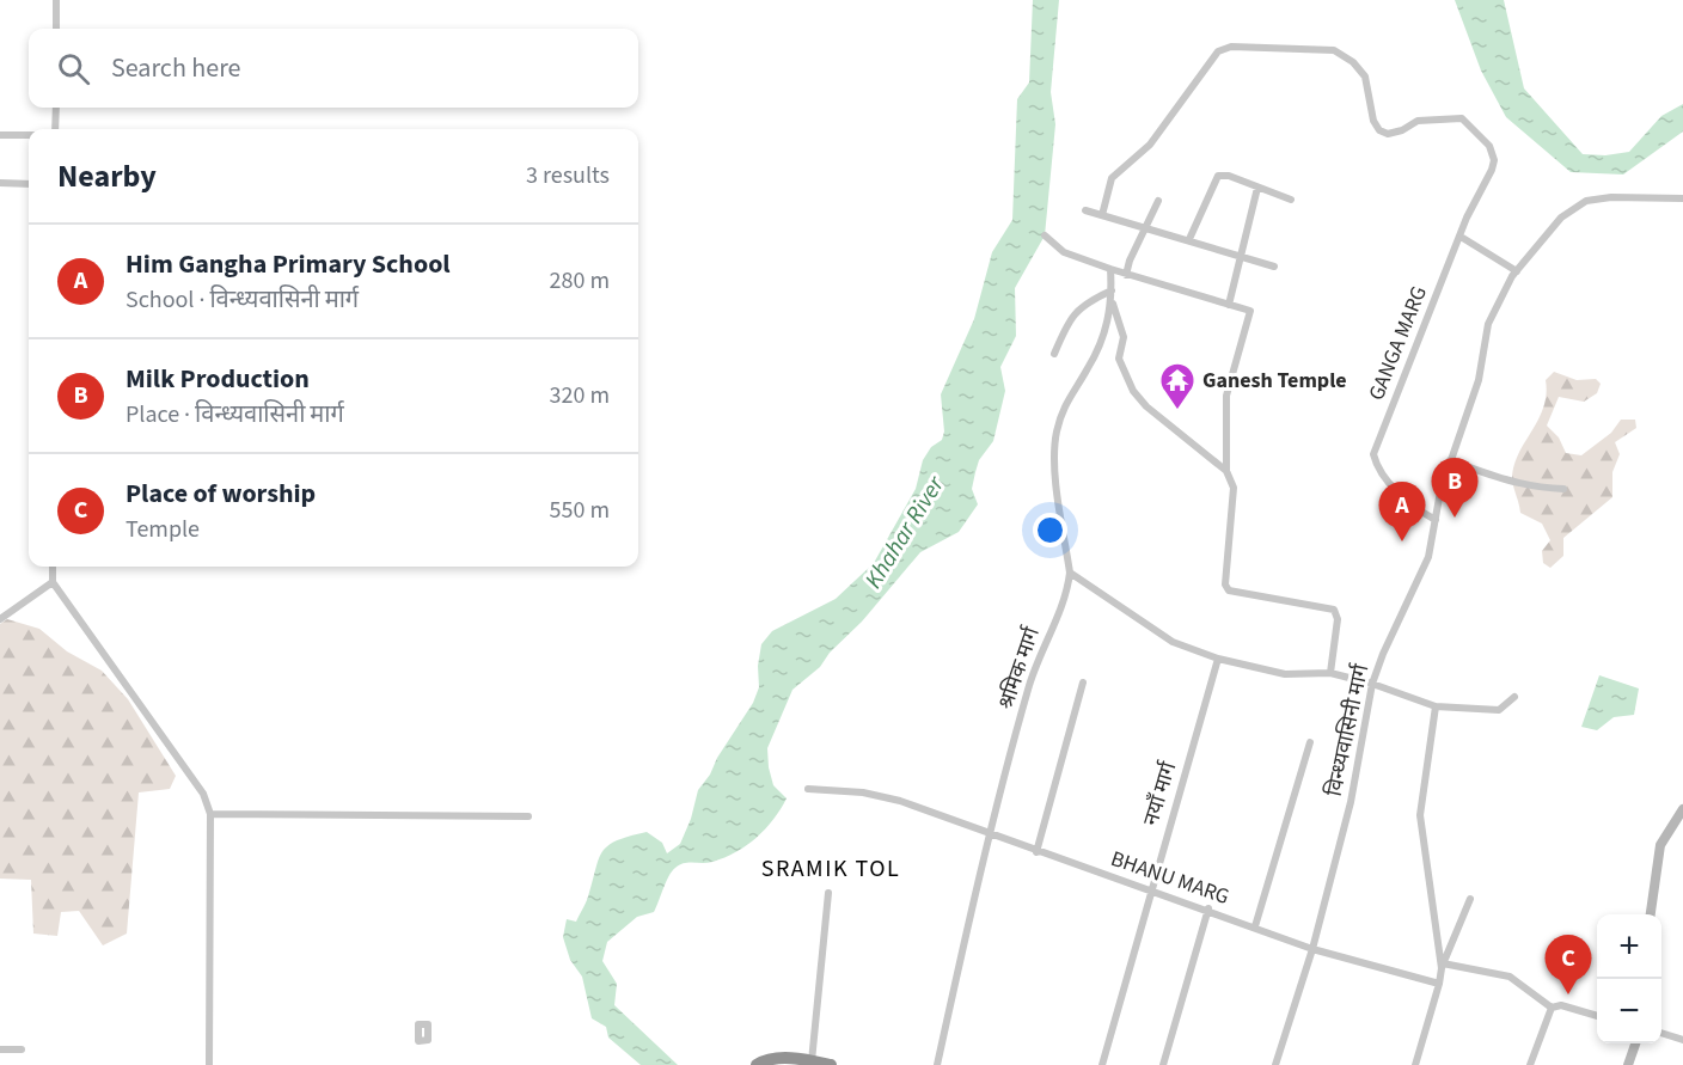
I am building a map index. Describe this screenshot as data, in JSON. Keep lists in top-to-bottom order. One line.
{"streets":{"street":["GANGA MARG","श्रमिक मार्ग","विन्ध्यवासिनी मार्ग","नयाँ मार्ग","BHANU MARG"]},"crossings":[["GANGA MARG","विन्ध्यवासिनी मार्ग"],["श्रमिक मार्ग","BHANU MARG"],["विन्ध्यवासिनी मार्ग","BHANU MARG"],["नयाँ मार्ग","BHANU MARG"]],"districts":["SRAMIK TOL"],"water":["Khahar River"],"places":{"temple":["Ganesh Temple"]},"page":{"search":"Search here","heading":["Nearby","3 results"],"list":[{"mark":"A","name":"Him Gangha Primary School","note":"School · विन्ध्यवासिनी मार्ग","value":"280 m"},{"mark":"B","name":"Milk Production","note":"Place · विन्ध्यवासिनी मार्ग","value":"320 m"},{"mark":"C","name":"Place of worship","note":"Temple","value":"550 m"}],"pins":["B","A","C"],"map_buttons":["+","−"]}}
